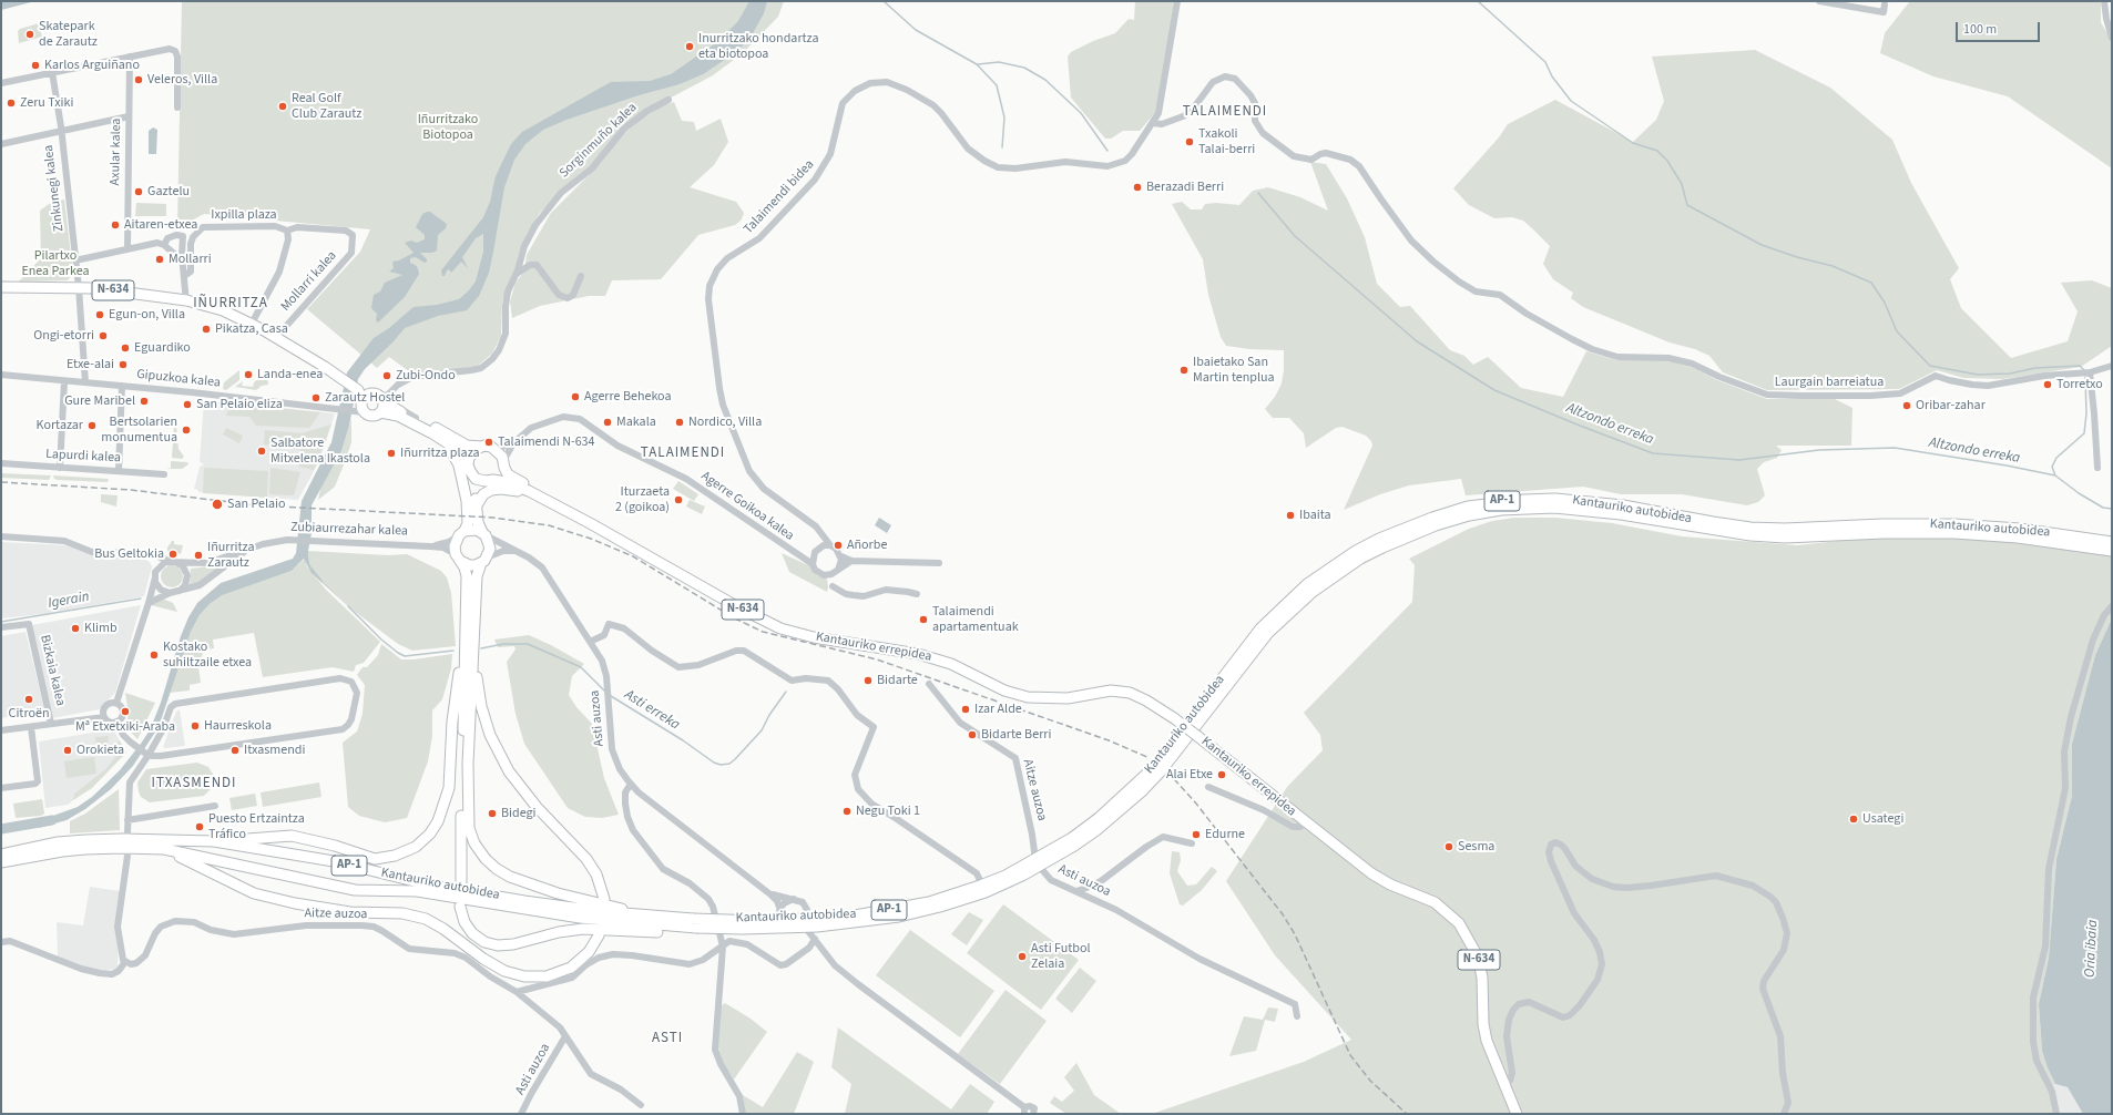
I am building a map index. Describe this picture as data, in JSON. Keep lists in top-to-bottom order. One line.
{"streets":{"highway":["N-634","AP-1","Kantauriko autobidea","Kantauriko errepidea"],"street":["Sorginmuño kalea","Axular kalea","Zinkunegi kalea","Talaimendi bidea","Ixpilla plaza","Mollarri kalea","Gipuzkoa kalea","Laurgain barreiatua","Lapurdi kalea","Agerre Goikoa kalea","Zubiaurrezahar kalea","Bizkaia kalea","Asti auzoa","Aitze auzoa"]},"crossings":[["Sorginmuño kalea","N-634"],["Sorginmuño kalea","Gipuzkoa kalea"],["Zinkunegi kalea","N-634"],["Zinkunegi kalea","Gipuzkoa kalea"],["Talaimendi bidea","Laurgain barreiatua"],["Talaimendi bidea","Agerre Goikoa kalea"],["Ixpilla plaza","Mollarri kalea"],["N-634","Gipuzkoa kalea"],["N-634","Kantauriko errepidea"],["AP-1","Kantauriko autobidea"],["Zubiaurrezahar kalea","Asti auzoa"],["Asti auzoa","Aitze auzoa"]],"districts":["TALAIMENDI","IÑURRITZA","TALAIMENDI","ITXASMENDI","ASTI"],"water":["Altzondo erreka","Igerain","Asti erreka","Oria ibaia"],"parks":["Iñurritzako Biotopoa","Pilartxo Enea Parkea"],"places":["Skatepark de Zarautz","Inurritzako hondartza eta biotopoa","Karlos Arguiñano","Veleros, Villa","Zeru Txiki","Real Golf Club Zarautz","Txakoli Talai-berri","Berazadi Berri","Gaztelu","Aitaren-etxea","Mollarri","Egun-on, Villa","Pikatza, Casa","Ongi-etorri","Eguardiko","Etxe-alai","Ibaietako San Martin tenplua","Landa-enea","Zubi-Ondo","Torretxo","Agerre Behekoa","Zarautz Hostel","Gure Maribel","San Pelaio eliza","Oribar-zahar","Makala","Nordico, Villa","Kortazar","Bertsolarien monumentua","Talaimendi N-634","Salbatore Mitxelena Ikastola","Iñurritza plaza","Iturzaeta 2 (goikoa)","San Pelaio","Ibaita","Añorbe","Bus Geltokia","Iñurritza Zarautz","Talaimendi apartamentuak","Klimb","Kostako suhiltzaile etxea","Bidarte","Citroën","Izar Alde","Mª Etxetxiki-Araba","Haurreskola","Bidarte Berri","Orokieta","Itxasmendi","Alai Etxe","Negu Toki 1","Bidegi","Usategi","Puesto Ertzaintza Tráfico","Edurne","Sesma","Asti Futbol Zelaia"],"scale_bar":"100 m"}
